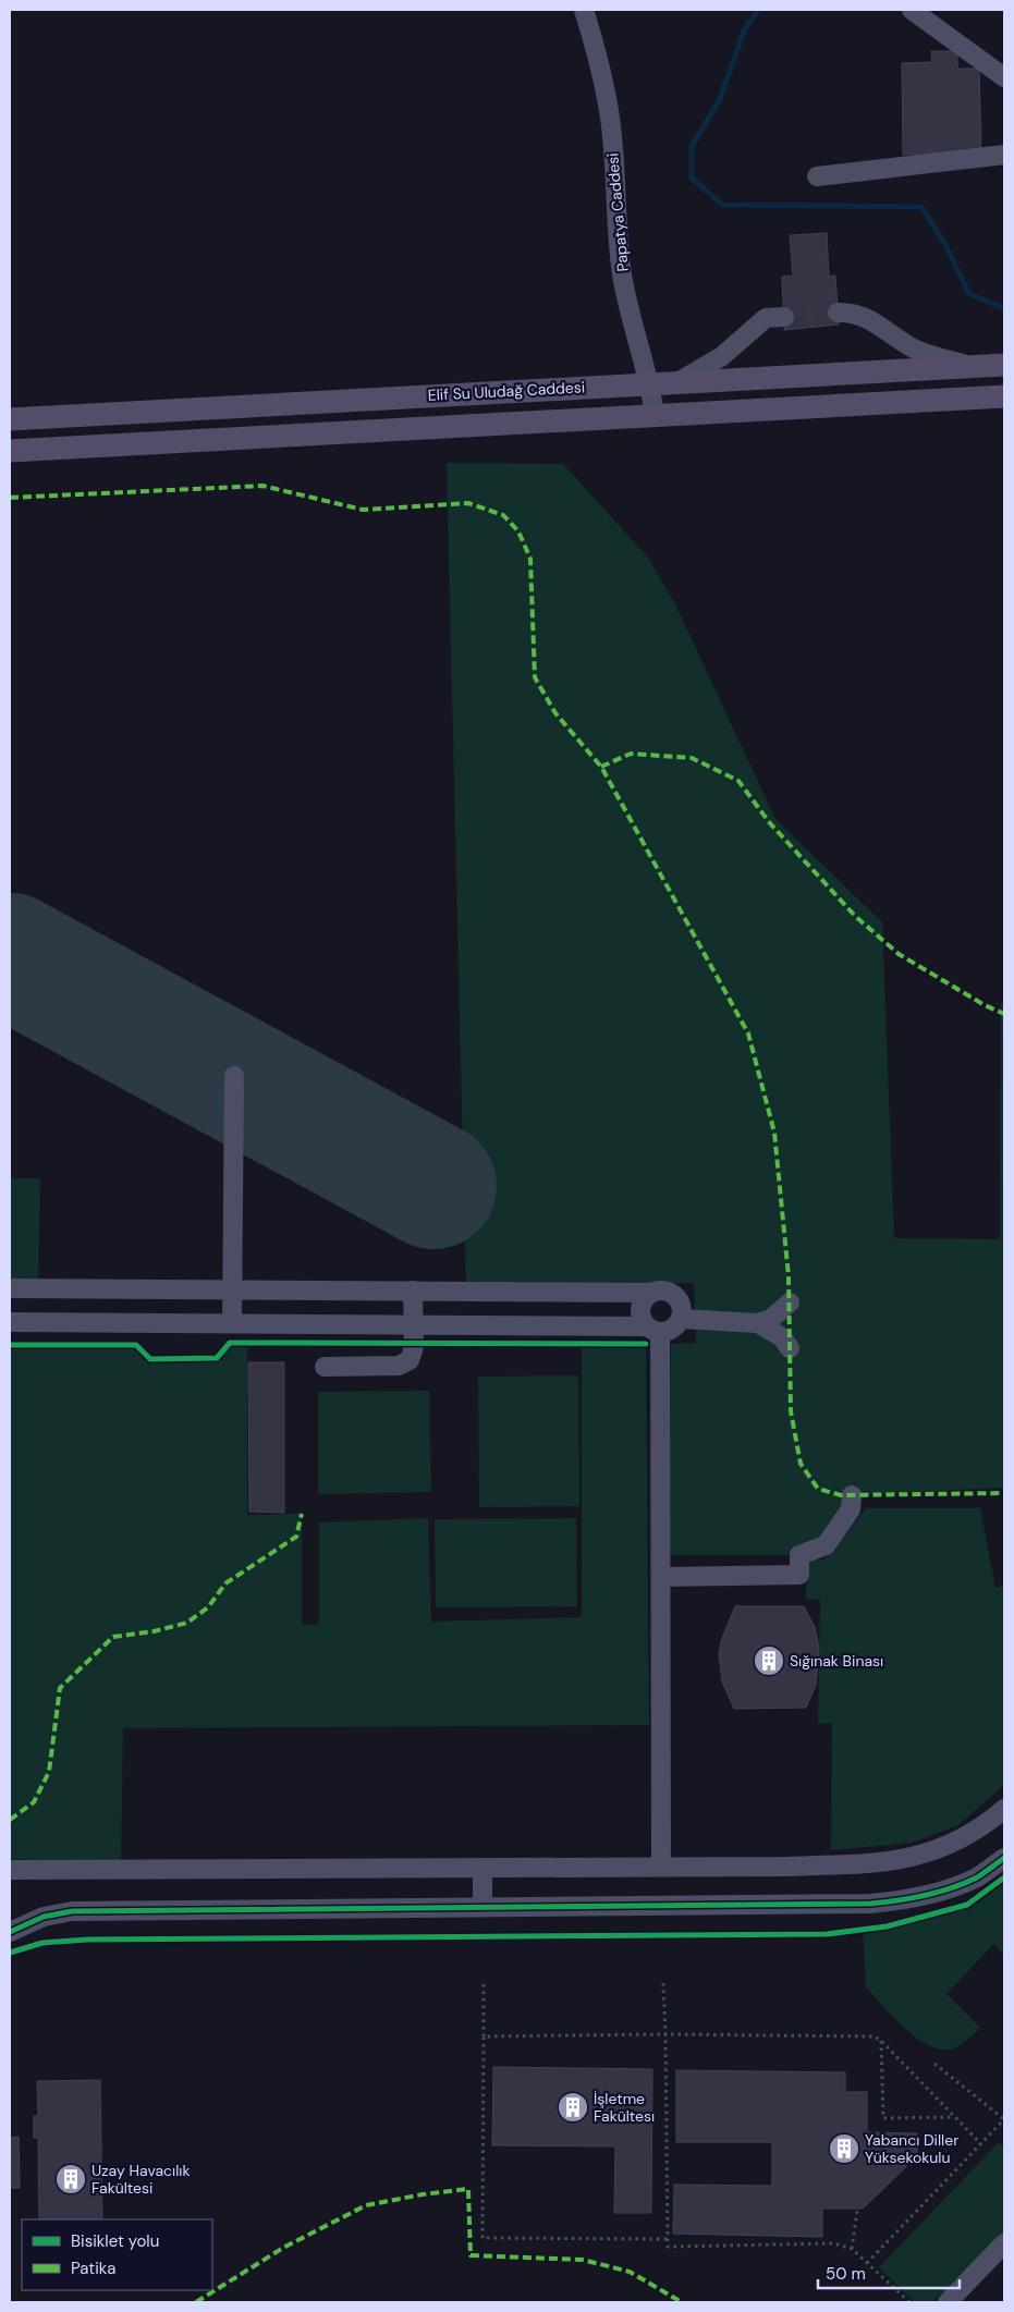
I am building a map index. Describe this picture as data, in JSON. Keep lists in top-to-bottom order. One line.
{"streets":{"main road":["Elif Su Uludağ Caddesi"],"street":["Papatya Caddesi"]},"crossings":[["Papatya Caddesi","Elif Su Uludağ Caddesi"]],"places":{"building":["Sığınak Binası","İşletme Fakültesı","Yabancı Diller Yüksekokulu","Uzay Havacılık Fakültesi"]},"legend":["Bisiklet yolu","Patika"],"scale_bar":"50 m"}
